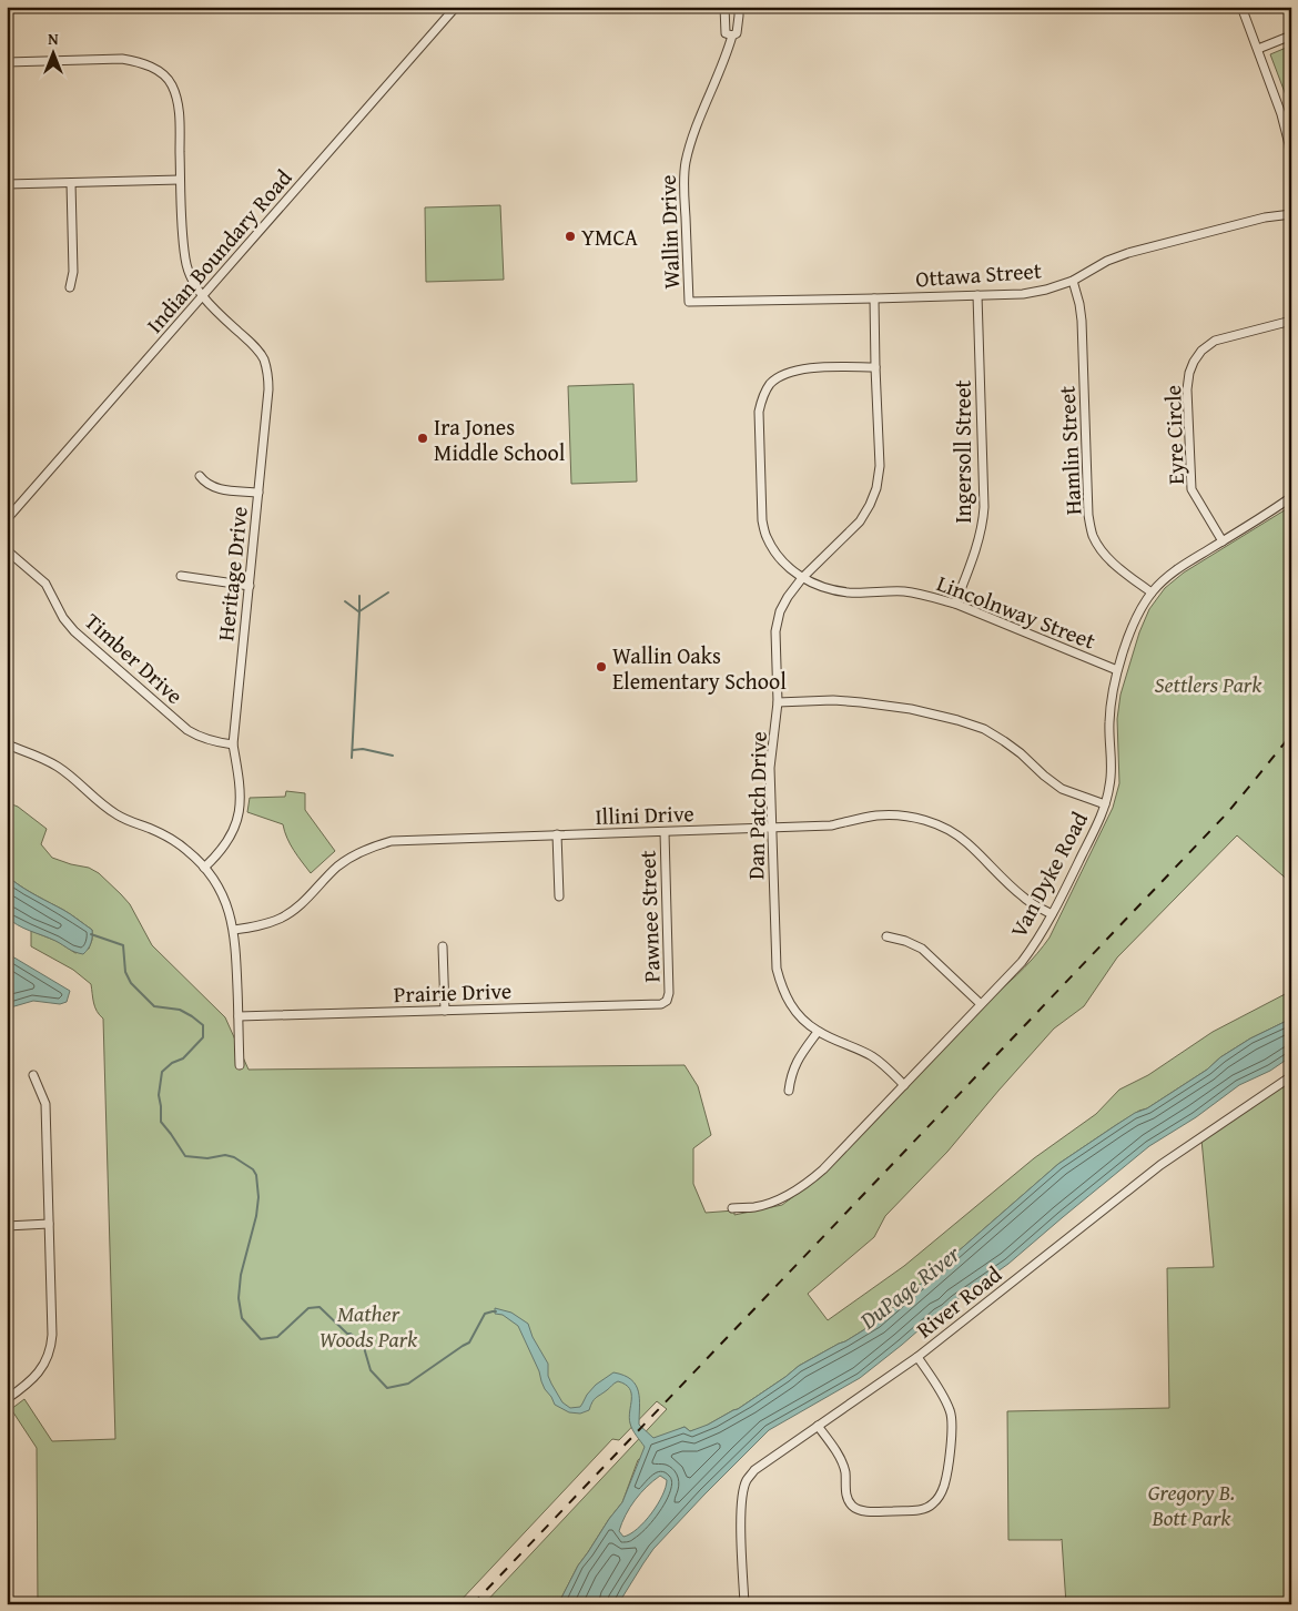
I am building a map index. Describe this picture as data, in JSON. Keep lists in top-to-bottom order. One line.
{"streets":{"street":["Wallin Drive","Indian Boundary Road","Ottawa Street","Eyre Circle","Hamlin Street","Ingersoll Street","Heritage Drive","Lincolnway Street","Timber Drive","Dan Patch Drive","Illini Drive","Van Dyke Road","Pawnee Street","Prairie Drive","River Road"]},"crossings":[["Wallin Drive","Ottawa Street"],["Indian Boundary Road","Heritage Drive"],["Ottawa Street","Hamlin Street"],["Ottawa Street","Ingersoll Street"],["Ottawa Street","Dan Patch Drive"],["Eyre Circle","Van Dyke Road"],["Hamlin Street","Van Dyke Road"],["Ingersoll Street","Lincolnway Street"],["Heritage Drive","Timber Drive"],["Lincolnway Street","Dan Patch Drive"],["Lincolnway Street","Van Dyke Road"],["Dan Patch Drive","Illini Drive"],["Dan Patch Drive","Van Dyke Road"],["Illini Drive","Van Dyke Road"],["Illini Drive","Pawnee Street"],["Pawnee Street","Prairie Drive"]],"water":["DuPage River"],"parks":["Settlers Park","Mather Woods Park","Gregory B. Bott Park"],"places":["YMCA","Ira Jones Middle School","Wallin Oaks Elementary School"],"north":"top"}
